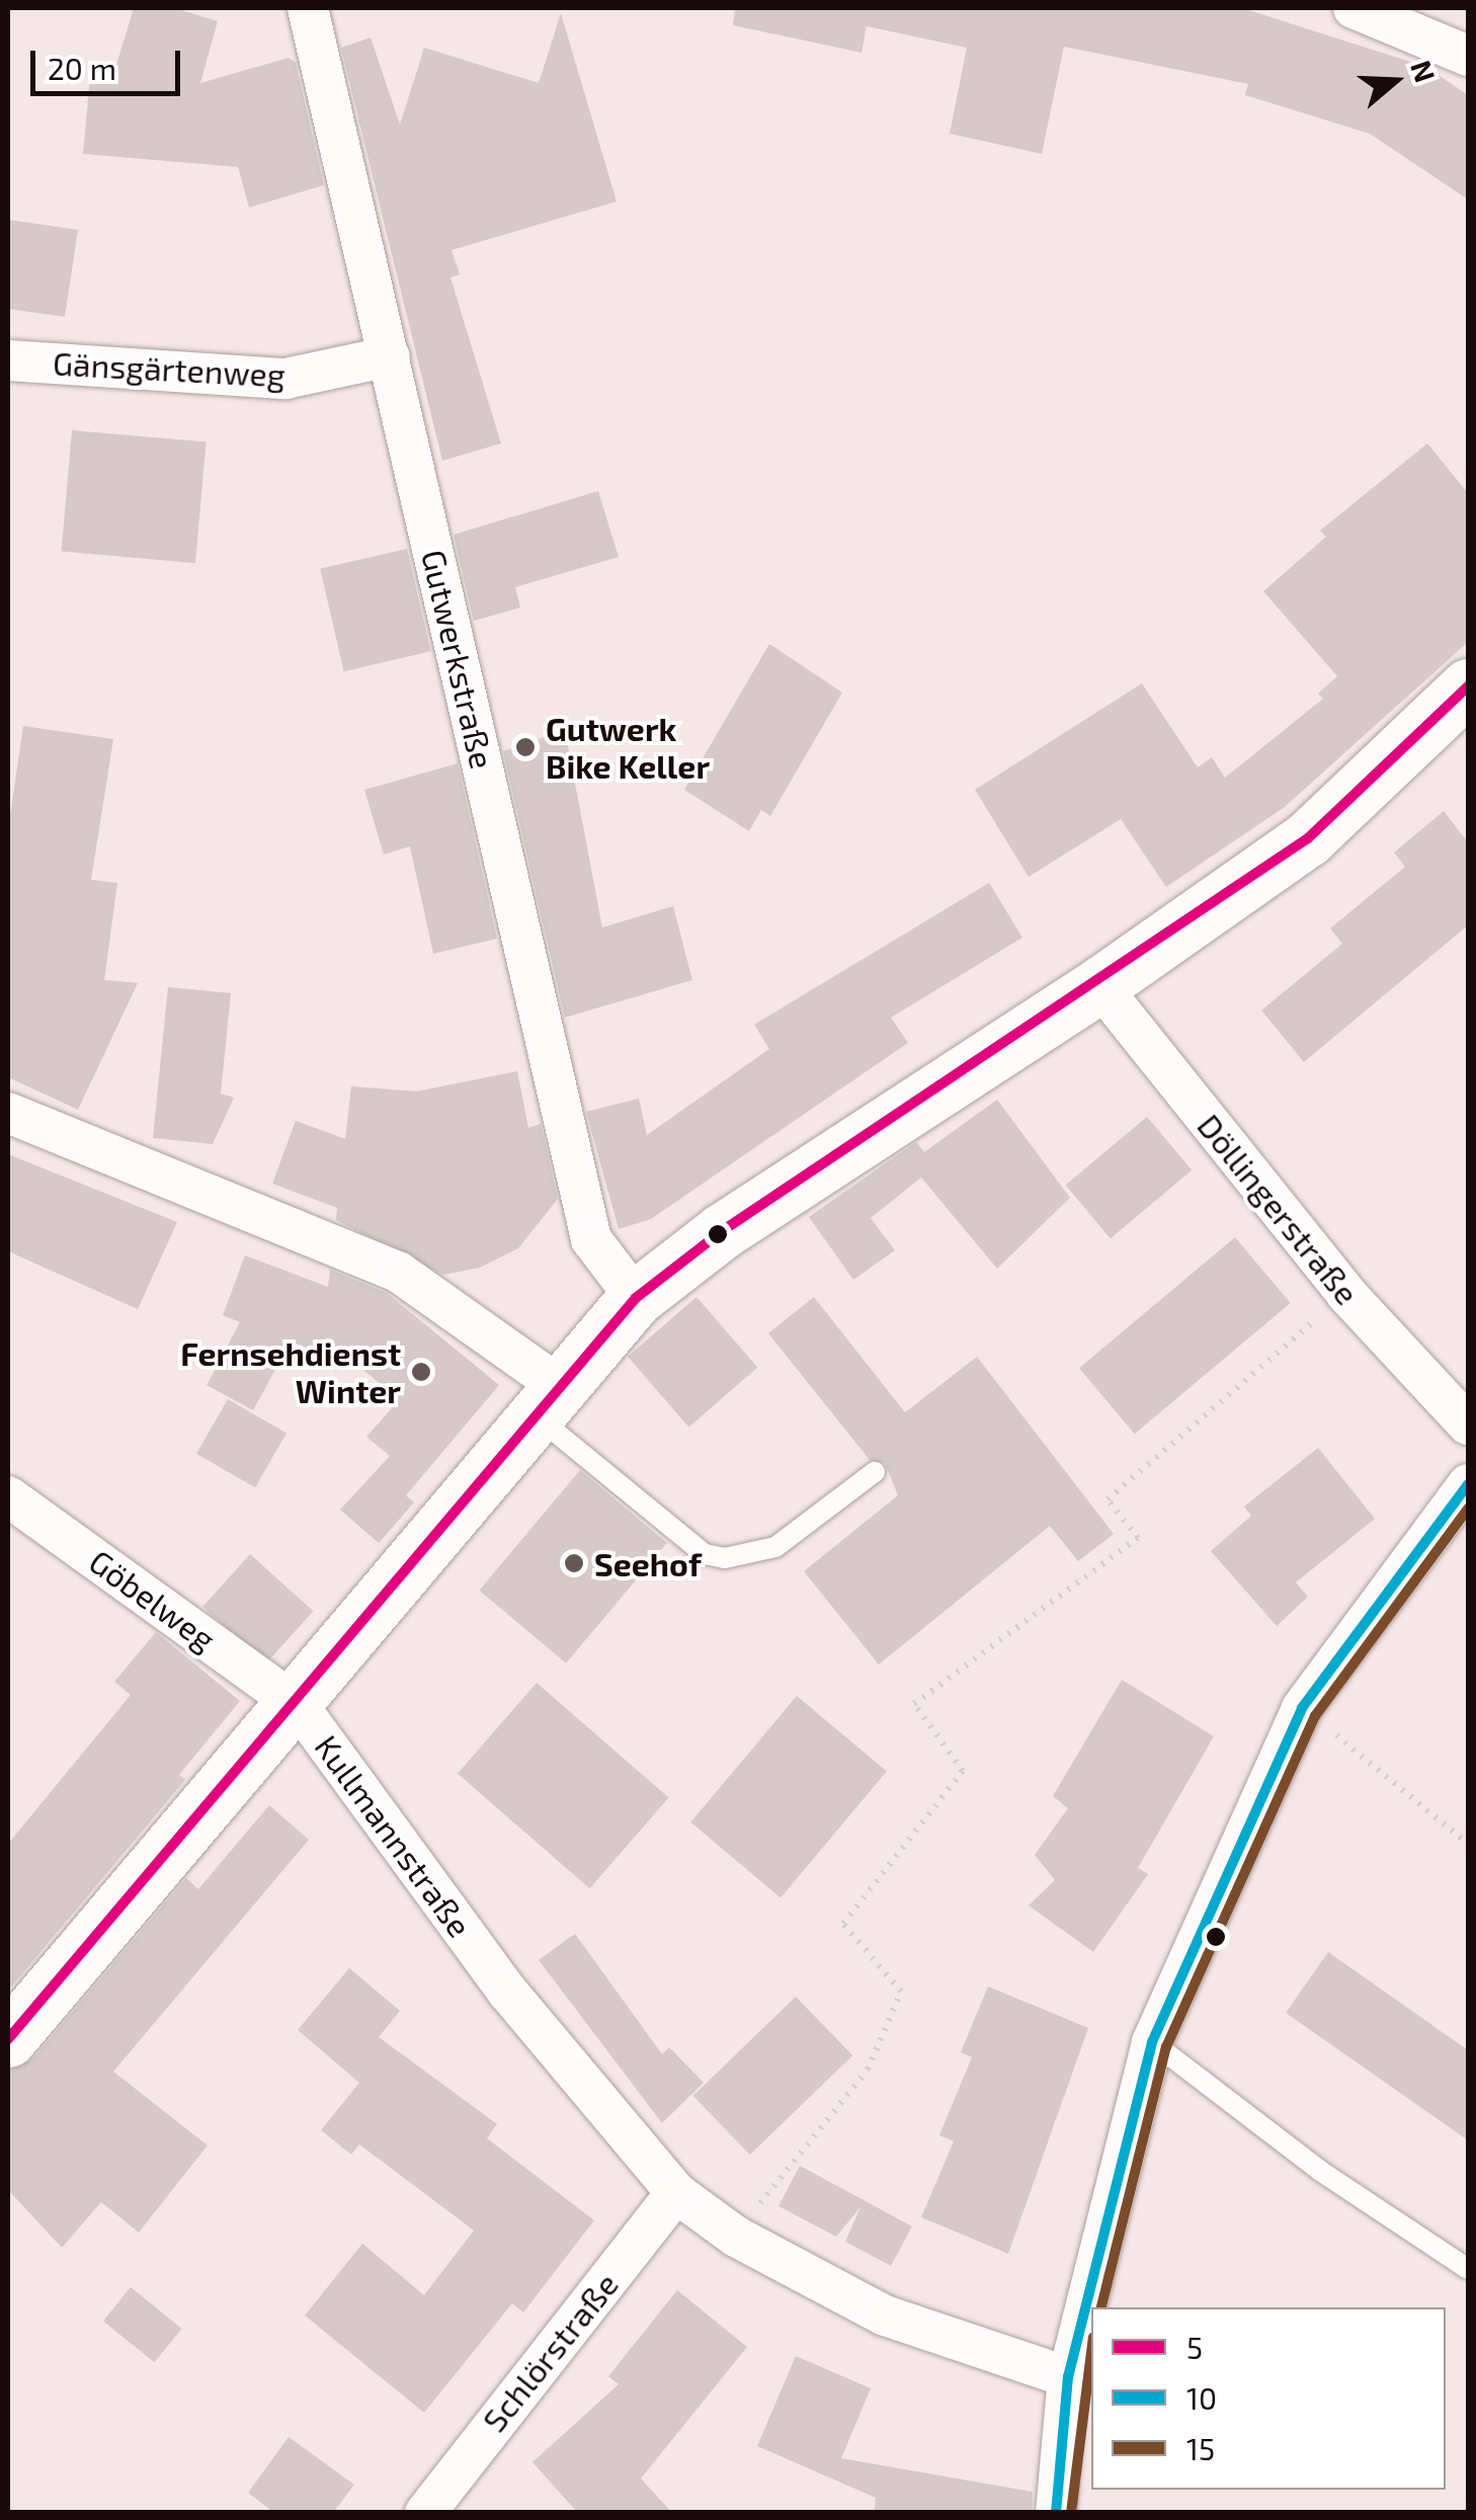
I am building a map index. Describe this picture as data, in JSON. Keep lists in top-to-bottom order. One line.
{"streets":{"street":["Gänsgärtenweg","Gutwerkstraße","Döllingerstraße","Göbelweg","Kullmannstraße","Schlörstraße"]},"crossings":[["Gänsgärtenweg","Gutwerkstraße"],["Göbelweg","Kullmannstraße"],["Kullmannstraße","Schlörstraße"]],"places":["Gutwerk Bike Keller","Fernsehdienst Winter","Seehof"],"lines":["transit line 5","transit line 10","transit line 15"],"legend":["5","10","15"],"scale_bar":"20 m","north":"right"}
